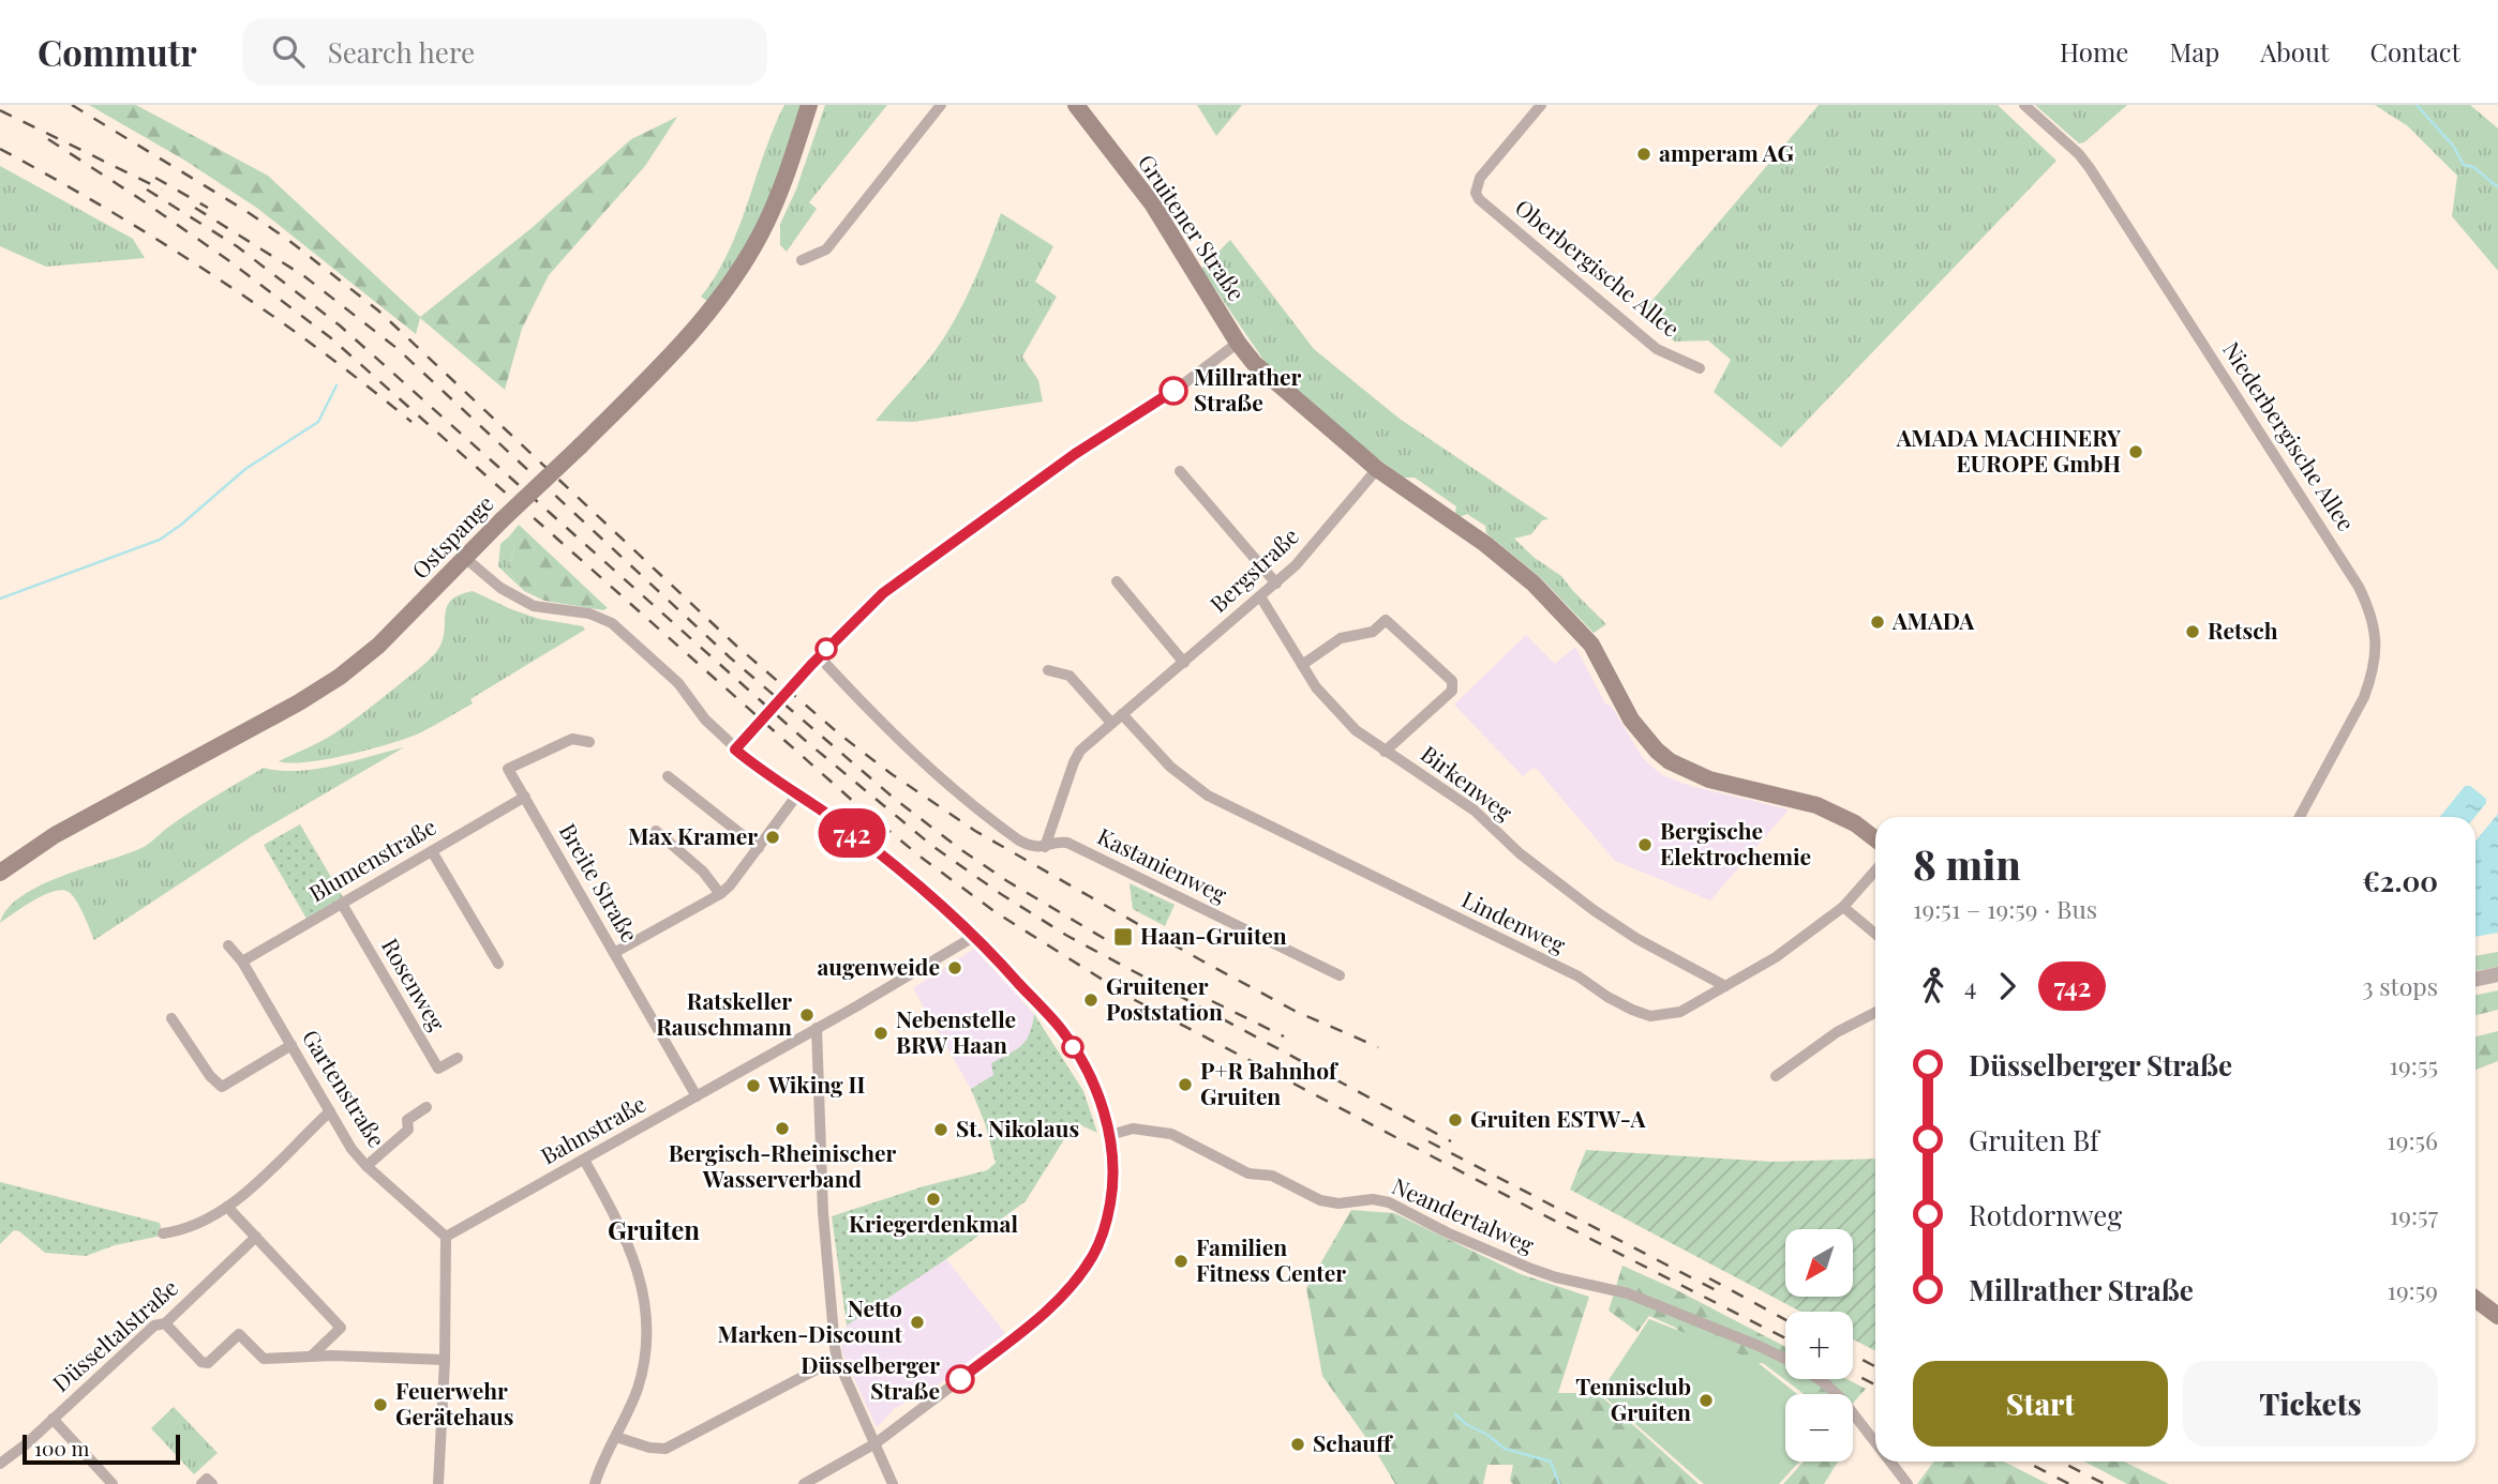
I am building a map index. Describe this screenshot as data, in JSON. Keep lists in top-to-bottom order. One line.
{"streets":{"main road":["Gruitener Straße","Ostspange"],"street":["Oberbergische Allee","Niederbergische Allee","Bergstraße","Birkenweg","Blumenstraße","Kastanienweg","Breite Straße","Lindenweg","Rosenweg","Gartenstraße","Bahnstraße","Neandertalweg","Düsseltalstraße"]},"crossings":[["Bergstraße","Birkenweg"],["Bergstraße","Kastanienweg"],["Bergstraße","Lindenweg"],["Birkenweg","Lindenweg"],["Blumenstraße","Breite Straße"],["Blumenstraße","Rosenweg"],["Blumenstraße","Gartenstraße"],["Breite Straße","Bahnstraße"],["Gartenstraße","Bahnstraße"]],"districts":["Gruiten"],"places":{"other":["amperam AG","Millrather Straße","AMADA MACHINERY EUROPE GmbH","AMADA","Retsch","Max Kramer","Bergische Elektrochemie","augenweide","Gruitener Poststation","Ratskeller Rauschmann","Nebenstelle BRW Haan","P+R Bahnhof Gruiten","Wiking II","Gruiten ESTW-A","Bergisch-Rheinischer Wasserverband","St. Nikolaus","Kriegerdenkmal","Familien Fitness Center","Netto Marken-Discount","Düsselberger Straße","Tennisclub Gruiten","Feuerwehr Gerätehaus","Schauff"],"transit":["Haan-Gruiten"]},"lines":["bus line 742"],"scale_bar":"100 m","north":"bottom left","page":{"header":"Commutr","search":"Search here","nav":["Home","Map","About","Contact"],"on_map":"742","heading":["8 min","19:51 – 19:59 · Bus","€2.00"],"legs":["4","742","3 stops"],"list":[{"name":"Düsselberger Straße","value":"19:55"},{"name":"Gruiten Bf","value":"19:56"},{"name":"Rotdornweg","value":"19:57"},{"name":"Millrather Straße","value":"19:59"}],"map_buttons":["+","−"],"buttons":["Start","Tickets"],"scale":"100 m"}}
